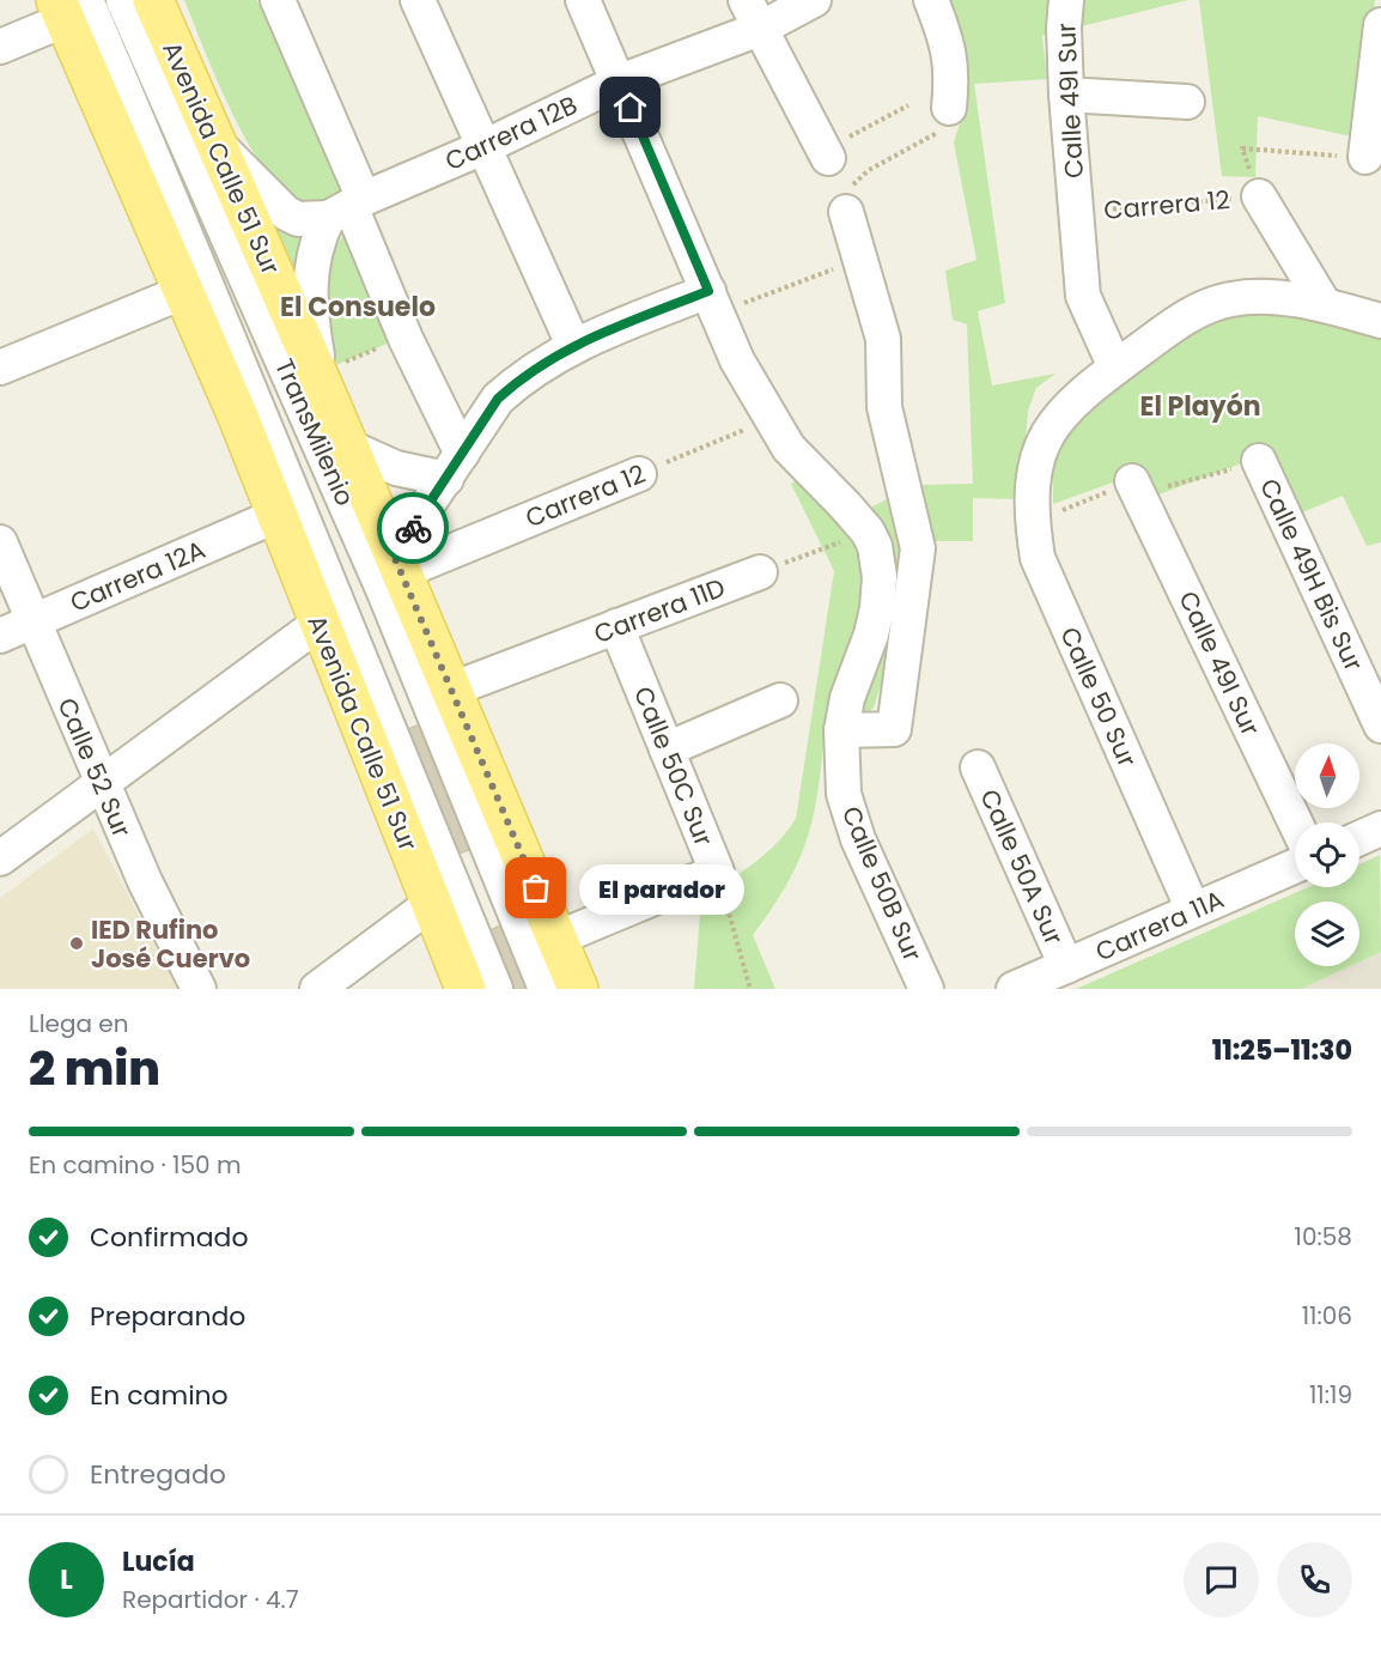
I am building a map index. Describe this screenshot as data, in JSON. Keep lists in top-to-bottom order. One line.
{"streets":{"main road":["Avenida Calle 51 Sur"],"street":["Calle 49I Sur","Carrera 12B","Carrera 12","TransMilenio","Calle 49H Bis Sur","Carrera 12A","Carrera 11D","Calle 50 Sur","Calle 50C Sur","Calle 52 Sur","Calle 50A Sur","Calle 50B Sur","Carrera 11A"]},"crossings":[["Calle 49I Sur","Carrera 12"],["Calle 49I Sur","Calle 50 Sur"],["Carrera 12B","Avenida Calle 51 Sur"],["Carrera 12B","Calle 50B Sur"],["Avenida Calle 51 Sur","Carrera 12"],["Avenida Calle 51 Sur","TransMilenio"],["Avenida Calle 51 Sur","Carrera 12A"],["Avenida Calle 51 Sur","Carrera 11D"],["Carrera 12","Calle 50B Sur"],["Carrera 12A","Calle 52 Sur"],["Carrera 11D","Calle 50C Sur"],["Calle 50 Sur","Carrera 11A"],["Calle 50A Sur","Carrera 11A"]],"districts":["El Consuelo","El Playón"],"places":["El parador","IED Rufino José Cuervo"],"north":"top","page":{"bubble":"El parador","heading":["2 min","Llega en","11:25–11:30"],"panel":["Lucía","Repartidor · 4.7"],"bar":"En camino · 150 m","list":[["Confirmado","10:58"],["Preparando","11:06"],["En camino","11:19"],"Entregado"],"round":"L"}}
